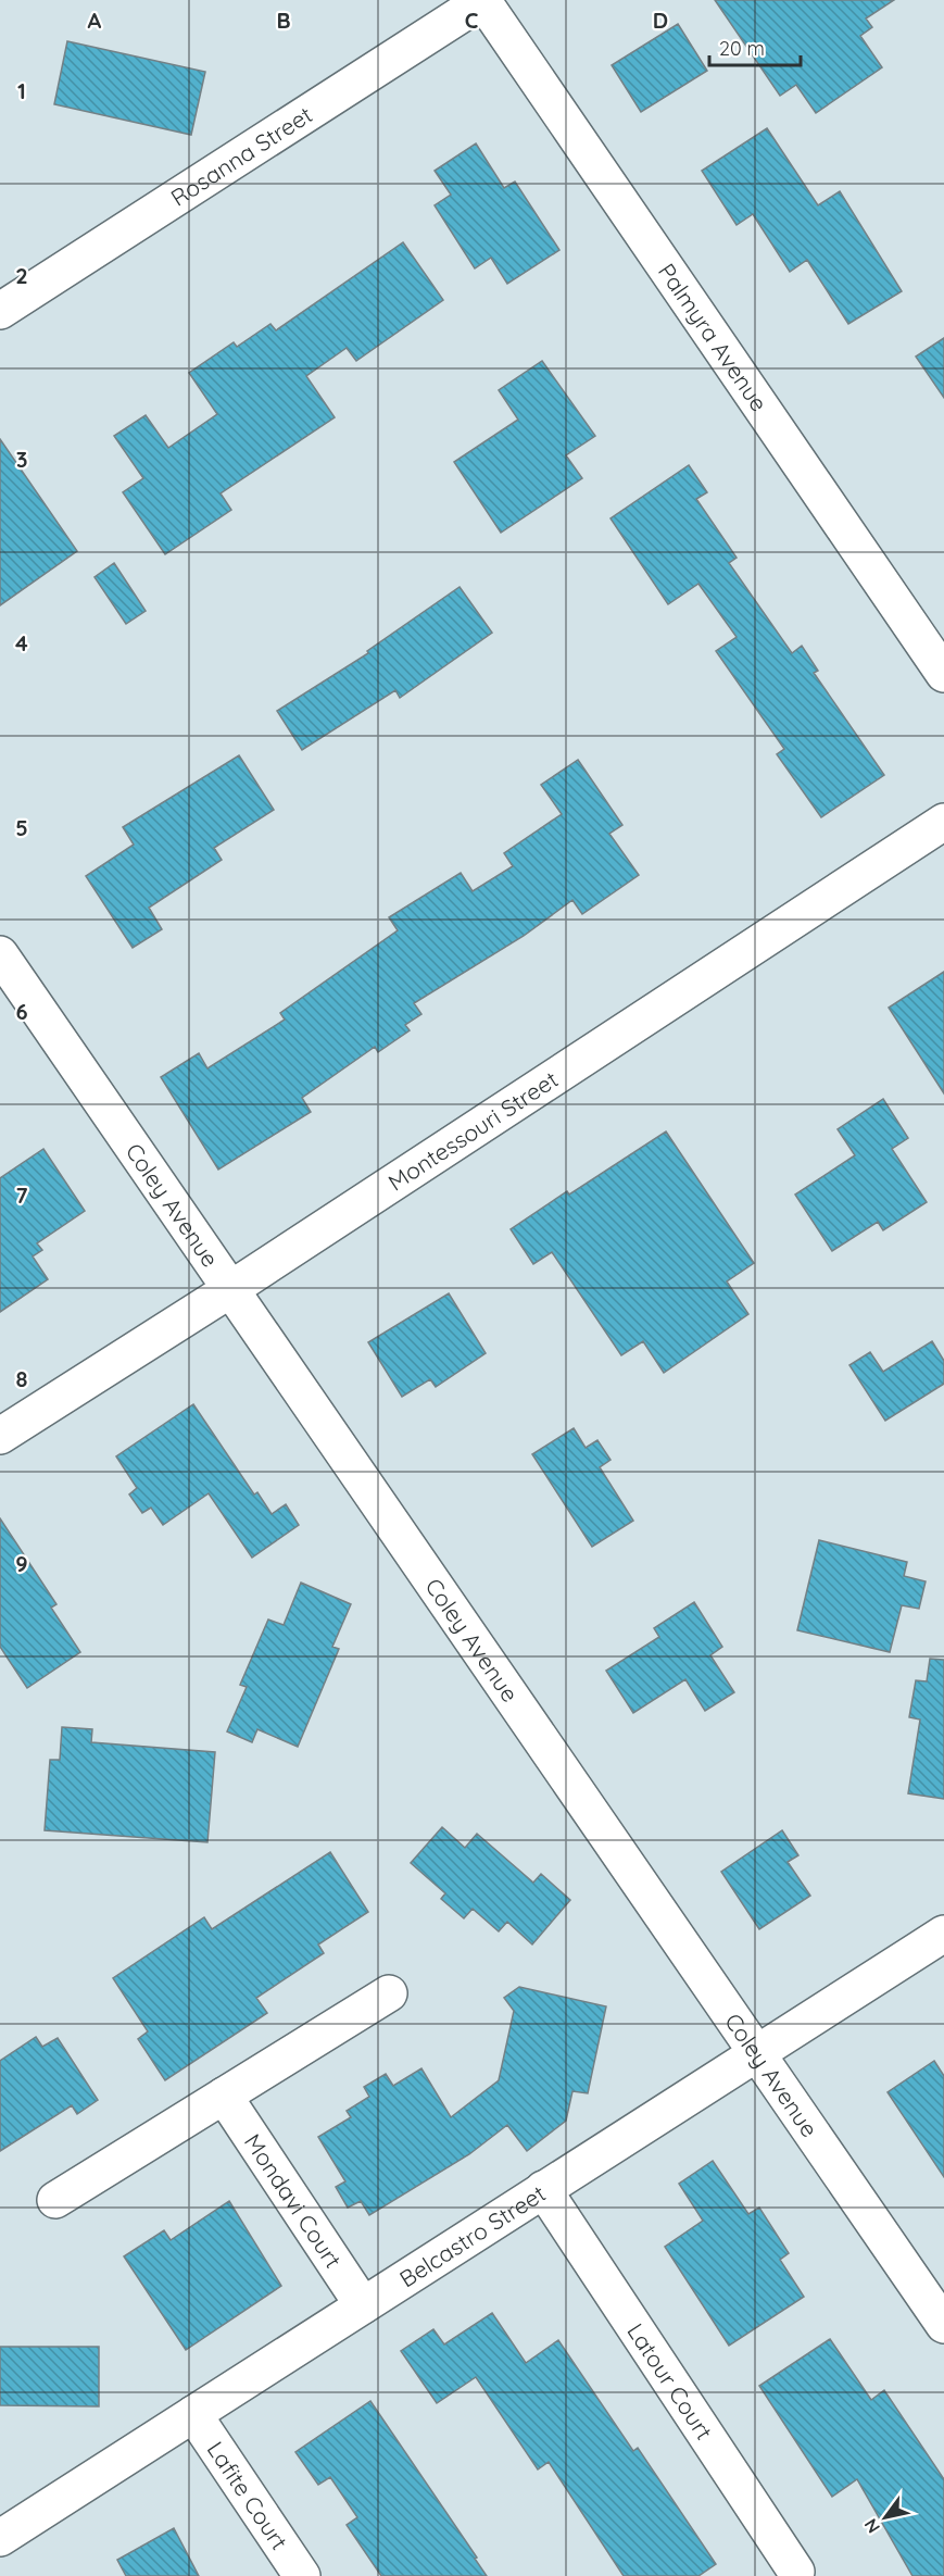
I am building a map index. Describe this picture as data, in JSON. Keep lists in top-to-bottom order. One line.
{"streets":{"street":["Rosanna Street","Palmyra Avenue","Montessouri Street","Coley Avenue","Mondavi Court","Belcastro Street","Latour Court","Lafite Court"]},"crossings":[["Rosanna Street","Palmyra Avenue"],["Montessouri Street","Coley Avenue"],["Coley Avenue","Belcastro Street"],["Mondavi Court","Belcastro Street"],["Belcastro Street","Latour Court"],["Belcastro Street","Lafite Court"]],"scale_bar":"20 m","north":"bottom left","grid":{"columns":["A","B","C","D"],"rows":["1","2","3","4","5","6","7","8","9"]}}
